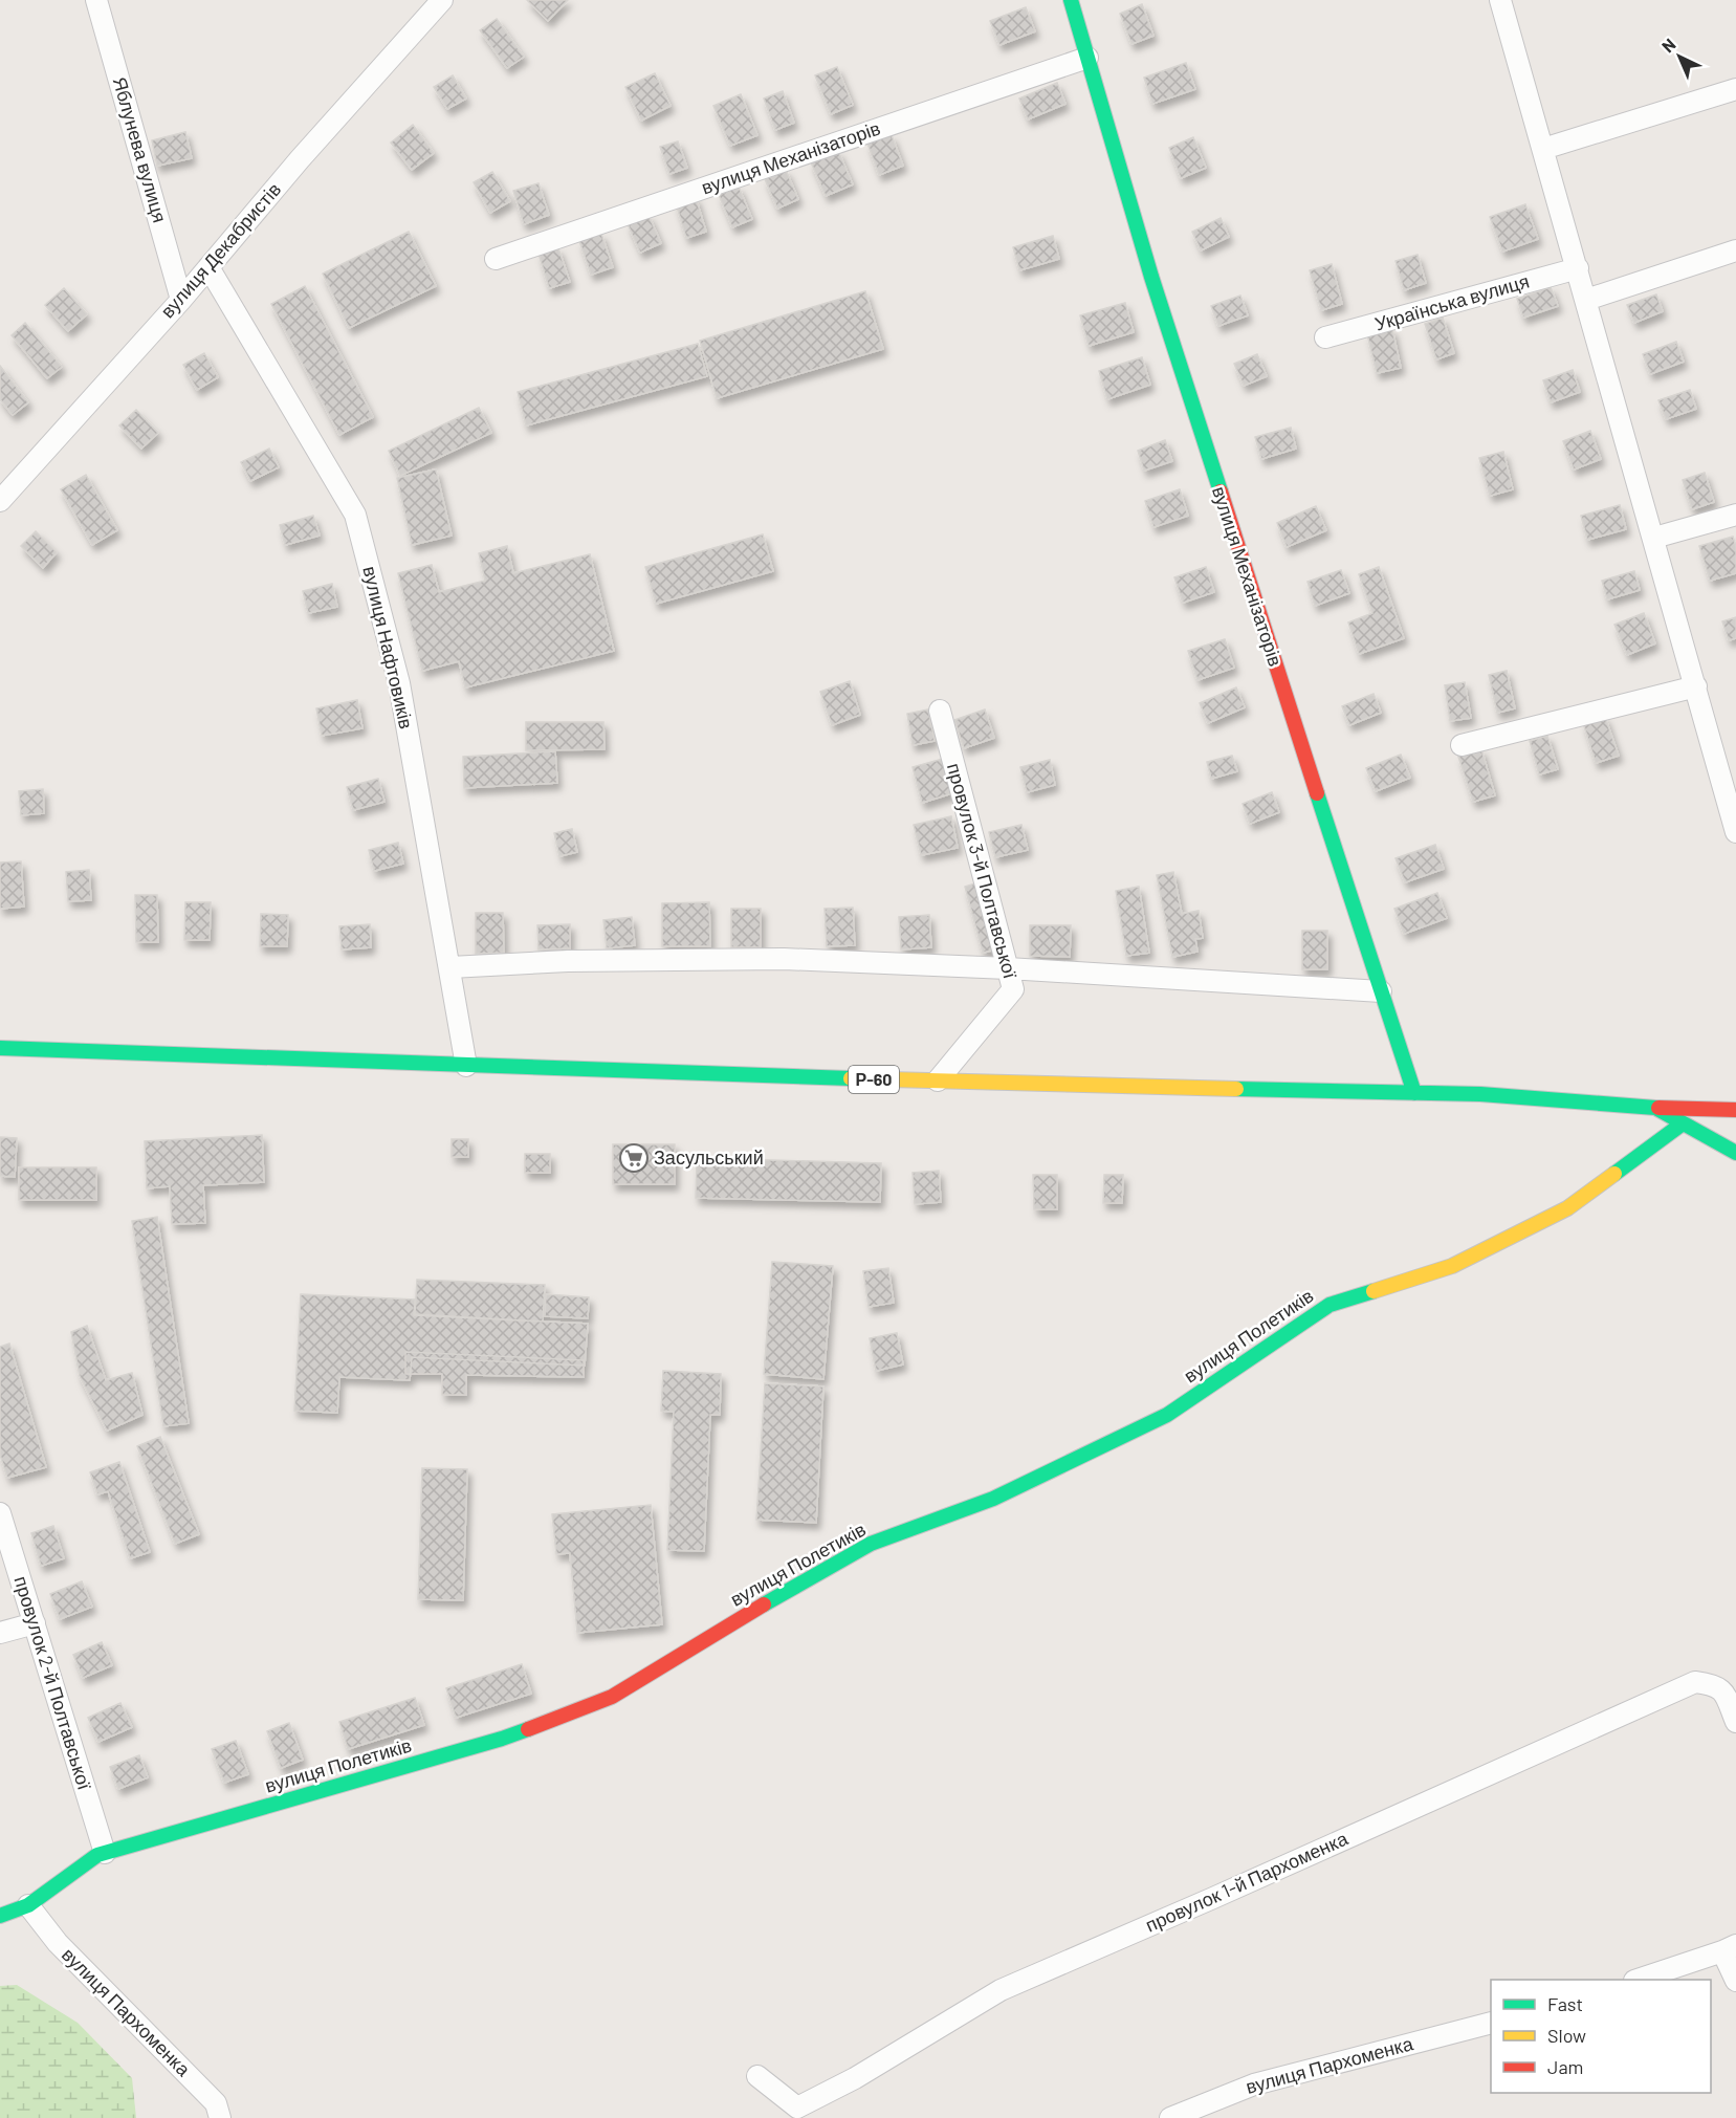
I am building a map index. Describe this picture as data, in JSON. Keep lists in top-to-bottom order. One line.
{"streets":{"street":["Яблунева вулиця","вулиця Механізаторів","вулиця Декабристів","Українська вулиця","вулиця Нафтовиків","провулок 3-й Полтавської","Р-60","вулиця Полетиків","провулок 2-й Полтавської","провулок 1-й Пархоменка","вулиця Пархоменка"]},"crossings":[["Яблунева вулиця","вулиця Декабристів"],["вулиця Механізаторів","Р-60"],["вулиця Декабристів","вулиця Нафтовиків"],["вулиця Нафтовиків","Р-60"],["провулок 3-й Полтавської","Р-60"],["Р-60","вулиця Полетиків"],["вулиця Полетиків","провулок 2-й Полтавської"],["вулиця Полетиків","вулиця Пархоменка"]],"places":{"supermarket":["Засульський"]},"legend":["Fast","Slow","Jam"],"north":"top left"}
